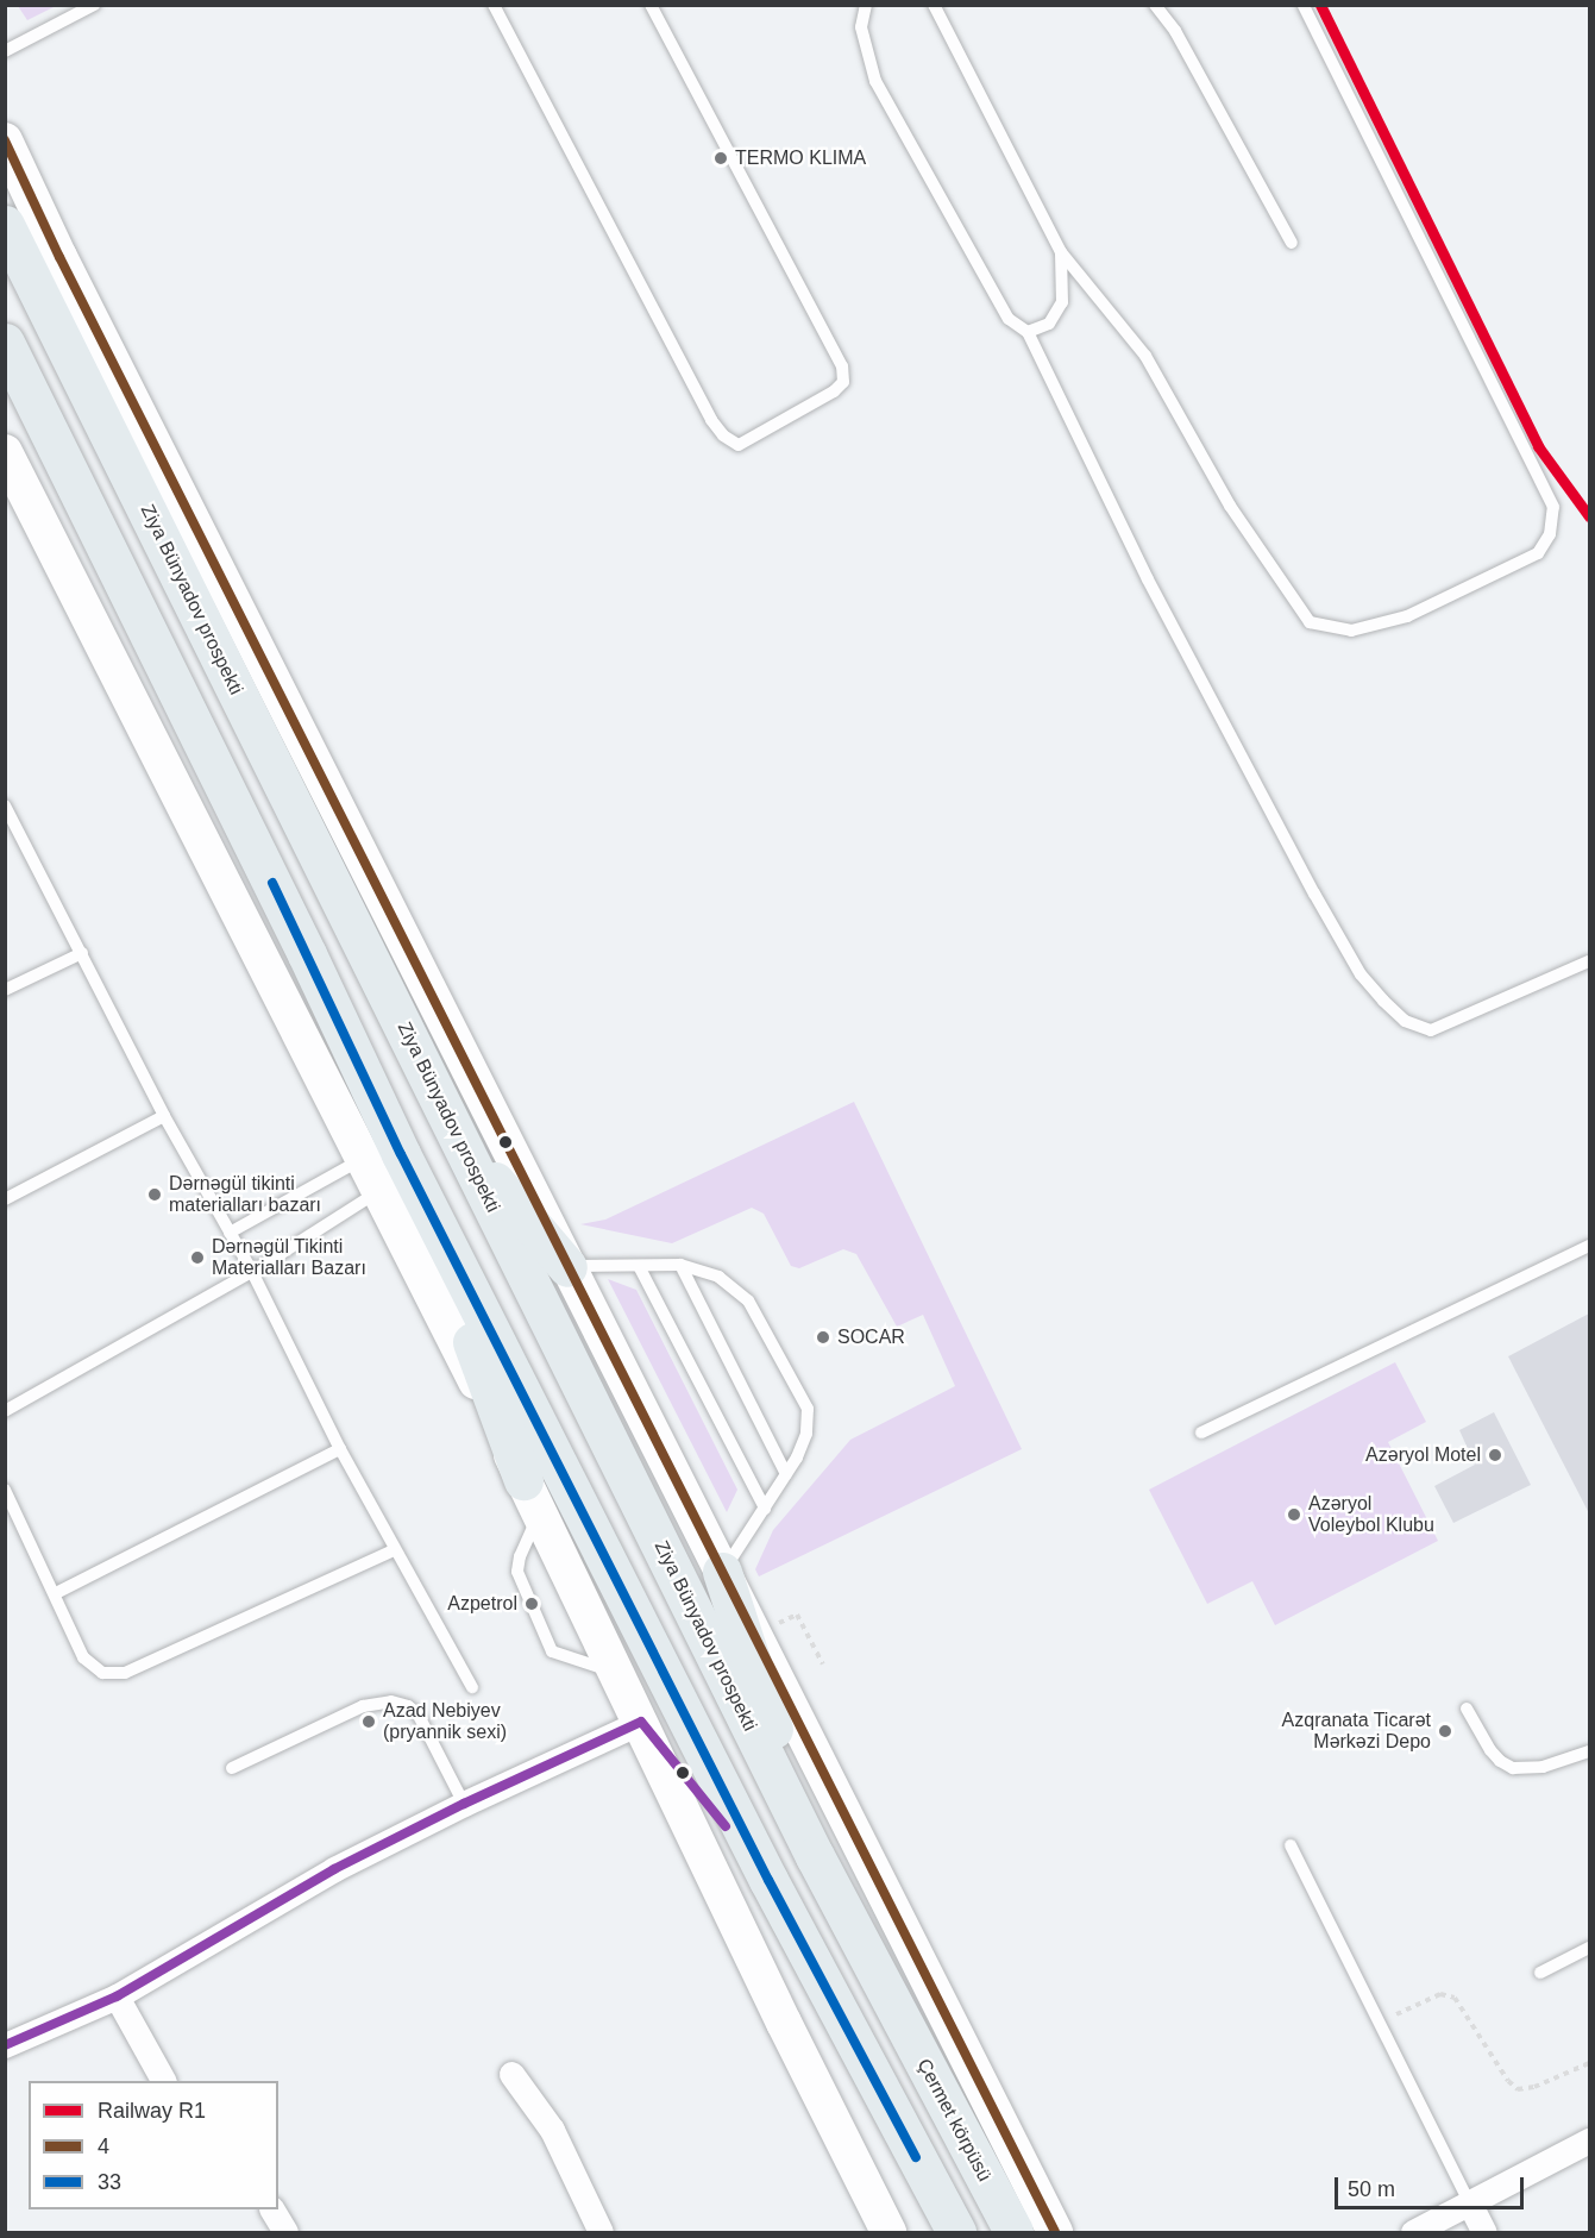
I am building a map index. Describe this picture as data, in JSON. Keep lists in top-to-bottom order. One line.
{"streets":{"main road":["Ziya Bünyadov prospekti","Çermet körpüsü"]},"crossings":[["Ziya Bünyadov prospekti","Çermet körpüsü"]],"places":["TERMO KLIMA","Dərnəgül tikinti materialları bazarı","Dərnəgül Tikinti Materialları Bazarı","SOCAR","Azəryol Motel","Azəryol Voleybol Klubu","Azpetrol","Azad Nebiyev (pryannik sexi)","Azqranata Ticarət Mərkəzi Depo"],"lines":["rail line R1","transit line 4","transit line 33"],"legend":["Railway R1","4","33"],"scale_bar":"50 m"}
